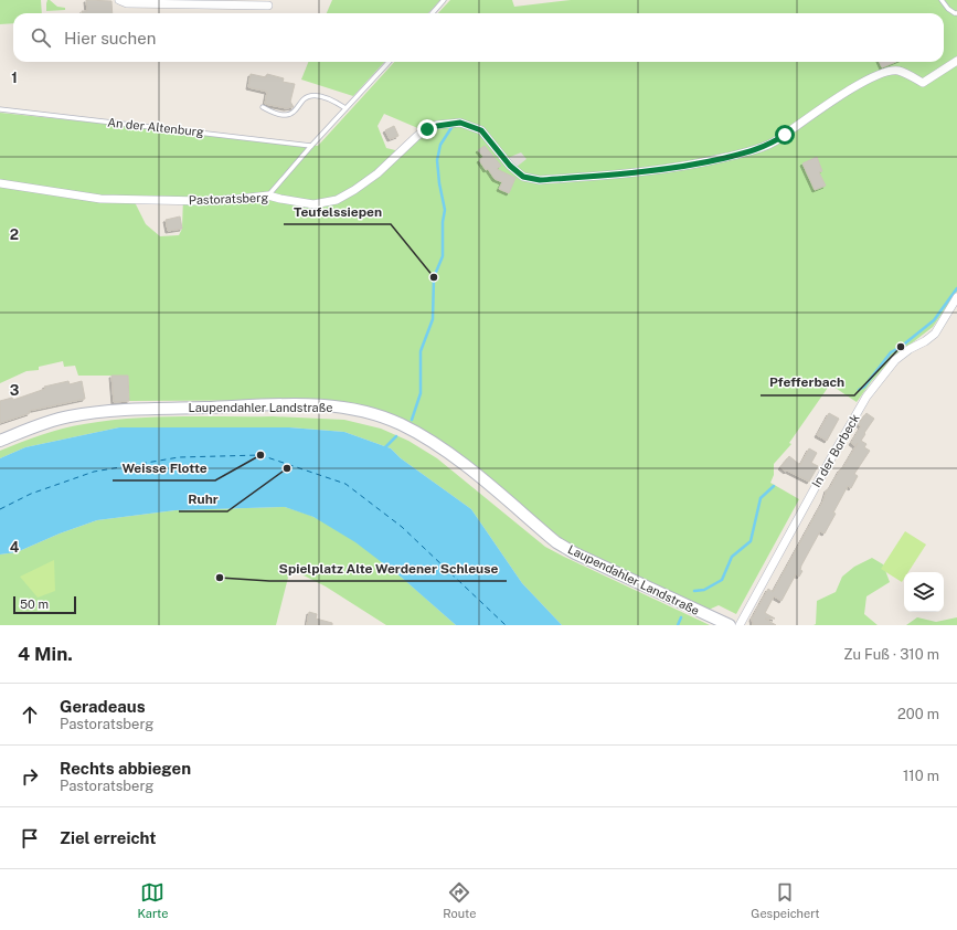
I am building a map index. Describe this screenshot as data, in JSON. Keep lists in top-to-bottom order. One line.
{"streets":{"main road":["Laupendahler Landstraße"],"street":["Pastoratsberg","In der Borbeck"],"lane":["An der Altenburg"]},"places":["Teufelssiepen","Pfefferbach","Weisse Flotte","Ruhr","Spielplatz Alte Werdener Schleuse"],"scale_bar":"50 m","page":{"search":"Hier suchen","scale":"50 m","heading":["4 Min.","Zu Fuß · 310 m"],"list":[["Geradeaus","Pastoratsberg","200 m"],["Rechts abbiegen","Pastoratsberg","110 m"],"Ziel erreicht"],"nav":["Karte","Route","Gespeichert"]},"grid":{"rows":["1","2","3","4"]}}
